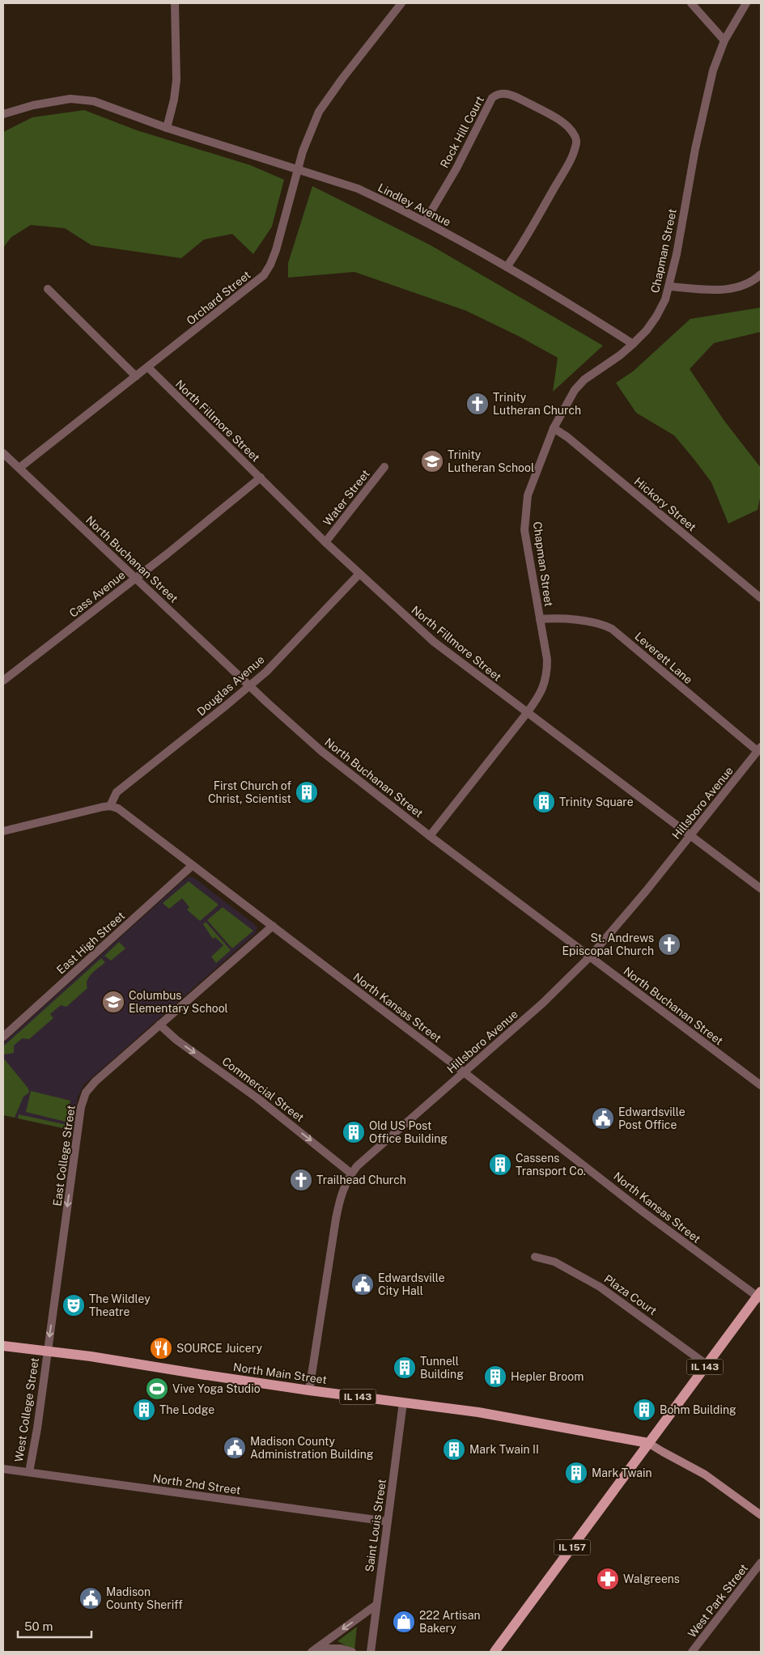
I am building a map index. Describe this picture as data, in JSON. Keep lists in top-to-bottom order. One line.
{"streets":{"main road":["IL 143","North Main Street","IL 157"],"street":["Rock Hill Court","Lindley Avenue","Chapman Street","Orchard Street","North Fillmore Street","Water Street","Hickory Street","North Buchanan Street","Cass Avenue","Leverett Lane","Douglas Avenue","Hillsboro Avenue","East High Street","North Kansas Street","Commercial Street","East College Street","Plaza Court","West College Street","North 2nd Street","Saint Louis Street","West Park Street"]},"crossings":[["Rock Hill Court","Lindley Avenue"],["Lindley Avenue","Chapman Street"],["Lindley Avenue","Orchard Street"],["Chapman Street","North Fillmore Street"],["Chapman Street","Hickory Street"],["Chapman Street","North Buchanan Street"],["Chapman Street","Leverett Lane"],["Orchard Street","North Fillmore Street"],["Orchard Street","North Buchanan Street"],["North Fillmore Street","Water Street"],["North Fillmore Street","Cass Avenue"],["North Fillmore Street","Douglas Avenue"],["North Fillmore Street","Hillsboro Avenue"],["North Buchanan Street","Cass Avenue"],["North Buchanan Street","Douglas Avenue"],["North Buchanan Street","Hillsboro Avenue"],["Leverett Lane","Hillsboro Avenue"],["Douglas Avenue","North Kansas Street"],["Hillsboro Avenue","North Kansas Street"],["Hillsboro Avenue","Commercial Street"],["Hillsboro Avenue","North Main Street"],["East High Street","North Kansas Street"],["North Kansas Street","East College Street"],["North Kansas Street","IL 143"],["Commercial Street","East College Street"],["East College Street","North Main Street"],["East College Street","West College Street"],["Plaza Court","IL 143"],["IL 143","North Main Street"],["IL 143","IL 157"],["North Main Street","West College Street"],["North Main Street","Saint Louis Street"],["North Main Street","IL 157"],["West College Street","North 2nd Street"],["North 2nd Street","Saint Louis Street"]],"one_way":["Commercial Street","East College Street"],"places":{"church":["Trinity Lutheran Church","St. Andrews Episcopal Church","Trailhead Church"],"school or university":["Trinity Lutheran School","Columbus Elementary School"],"building":["First Church of Christ, Scientist","Trinity Square","Old US Post Office Building","Cassens Transport Co.","Tunnell Building","Hepler Broom","The Lodge","Bohm Building","Mark Twain II","Mark Twain"],"public building":["Edwardsville Post Office","Edwardsville City Hall","Madison County Administration Building","Madison County Sheriff"],"theatre":["The Wildley Theatre"],"restaurant":["SOURCE Juicery"],"sports":["Vive Yoga Studio"],"pharmacy":["Walgreens"],"shop":["222 Artisan Bakery"]},"scale_bar":"50 m"}
